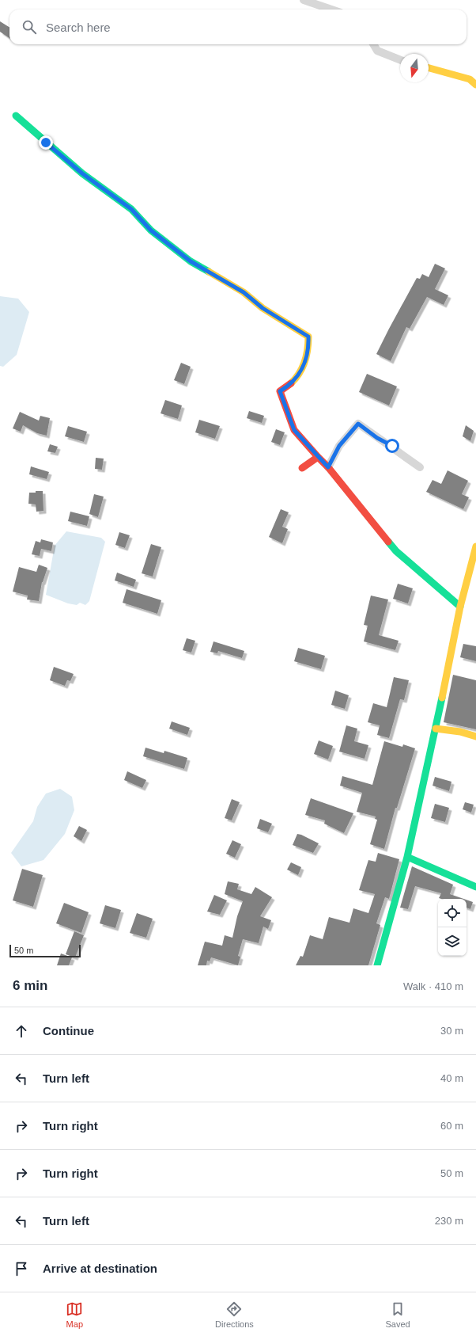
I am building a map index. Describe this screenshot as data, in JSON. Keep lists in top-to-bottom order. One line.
{"scale_bar":"50 m","north":"bottom","page":{"search":"Search here","scale":"50 m","heading":["6 min","Walk · 410 m"],"list":[["Continue","30 m"],["Turn left","40 m"],["Turn right","60 m"],["Turn right","50 m"],["Turn left","230 m"],"Arrive at destination"],"nav":["Map","Directions","Saved"]}}
